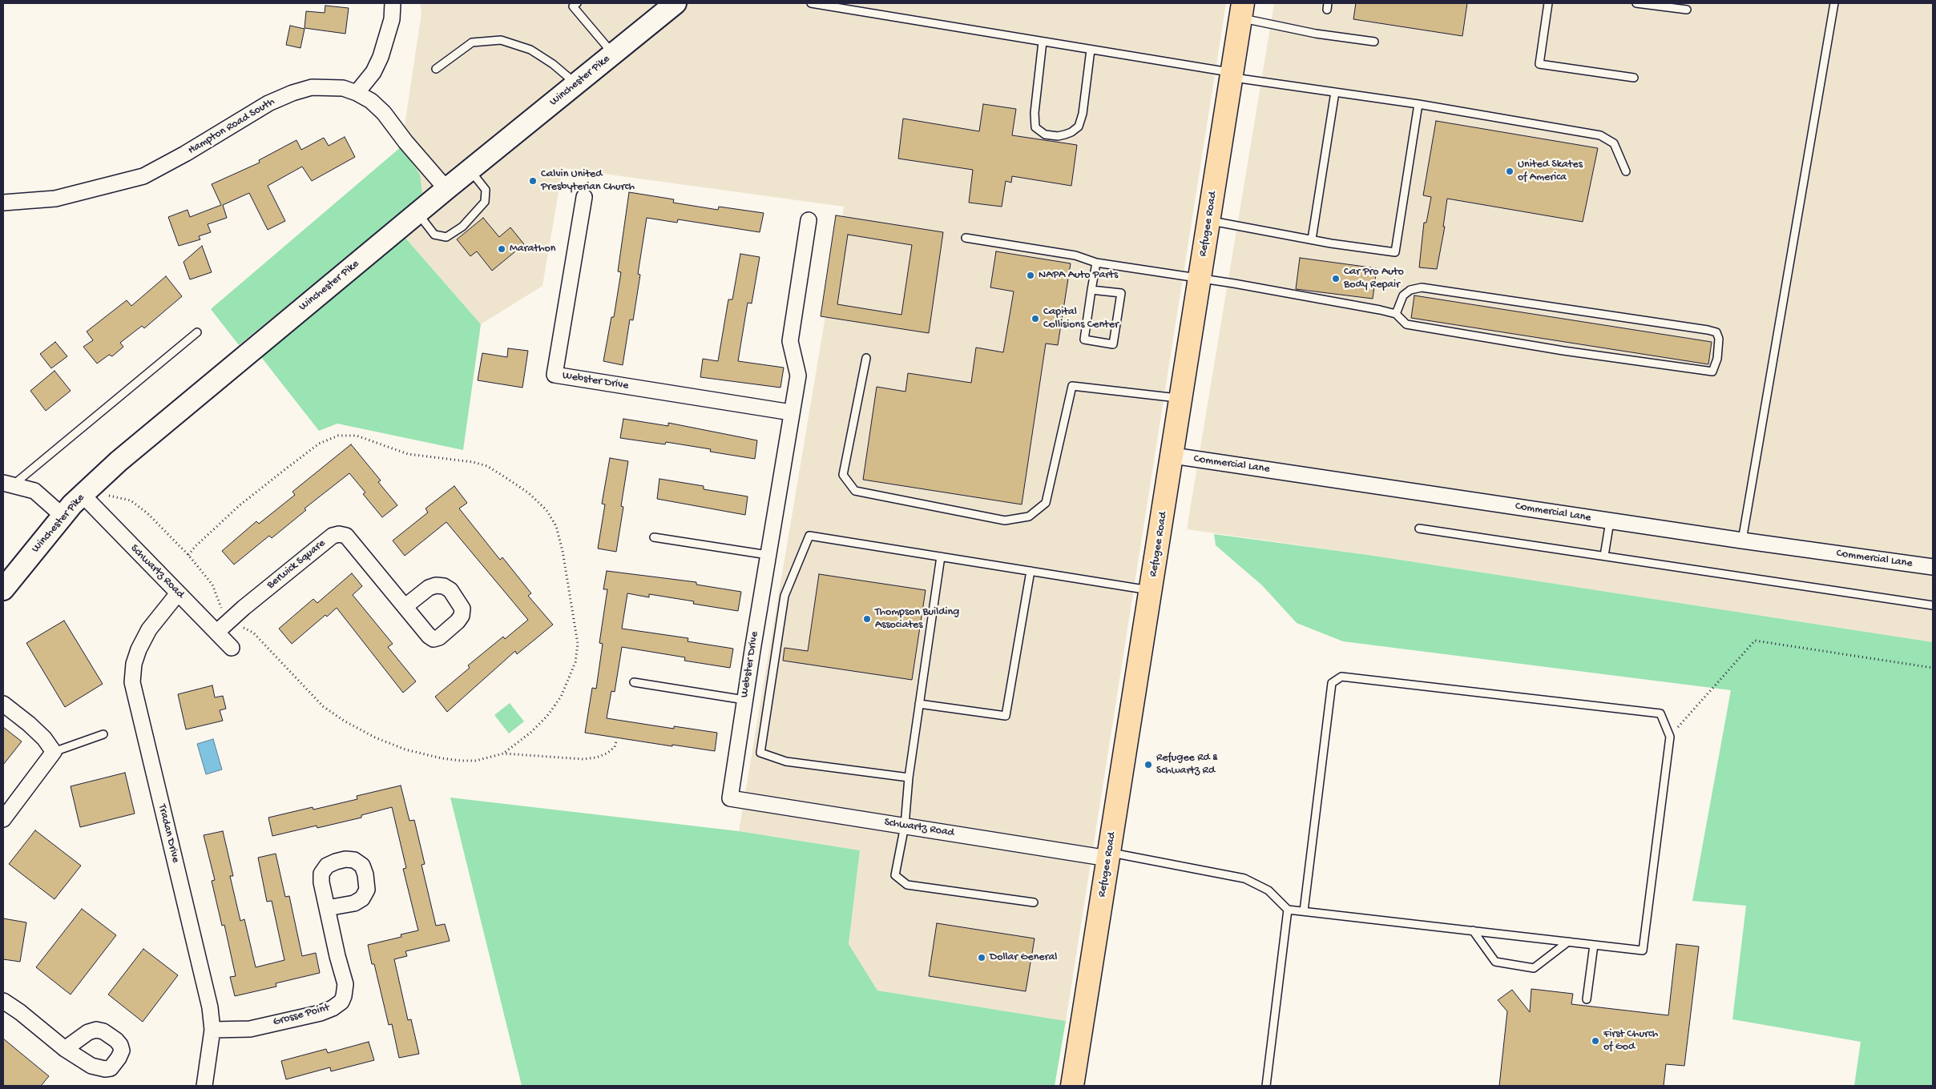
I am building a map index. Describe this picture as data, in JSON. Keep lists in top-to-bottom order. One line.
{"streets":{"main road":["Winchester Pike","Refugee Road"],"street":["Hampton Road South","Webster Drive","Commercial Lane","Berwick Square","Schwartz Road","Tradan Drive","Grosse Point"]},"crossings":[["Winchester Pike","Hampton Road South"],["Winchester Pike","Schwartz Road"],["Refugee Road","Commercial Lane"],["Refugee Road","Schwartz Road"],["Webster Drive","Schwartz Road"],["Berwick Square","Schwartz Road"],["Schwartz Road","Tradan Drive"],["Tradan Drive","Grosse Point"]],"places":["United Skates of America","Calvin United Presbyterian Church","Marathon","NAPA Auto Parts","Car Pro Auto Body Repair","Capital Collisions Center","Thompson Building Associates","Refugee Rd & Schwartz Rd","Dollar General","First Church of God"]}
